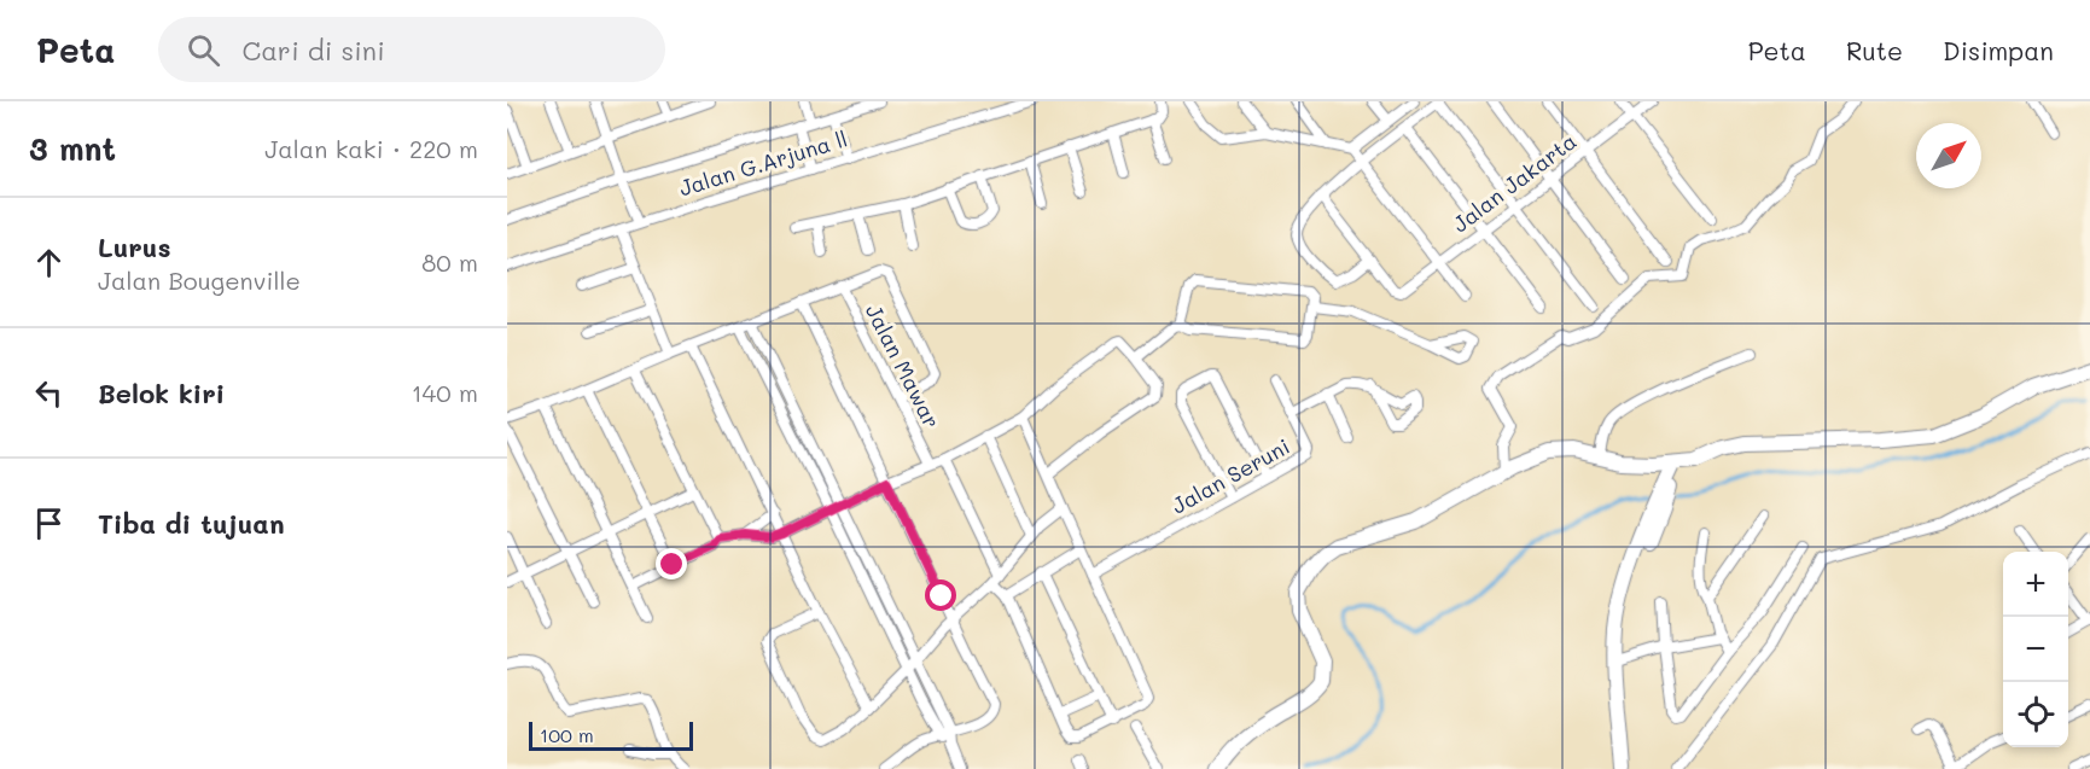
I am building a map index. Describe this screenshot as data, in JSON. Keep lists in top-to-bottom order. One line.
{"streets":{"street":["Jalan G.Arjuna ll","Jalan Jakarta","Jalan Mawar","Jalan Seruni"]},"scale_bar":"100 m","north":"top right","page":{"header":"Peta","search":"Cari di sini","nav":["Peta","Rute","Disimpan"],"heading":["3 mnt","Jalan kaki · 220 m"],"list":[["Lurus","Jalan Bougenville","80 m"],["Belok kiri","140 m"],"Tiba di tujuan"],"map_buttons":["+","−"],"scale":"100 m"}}
